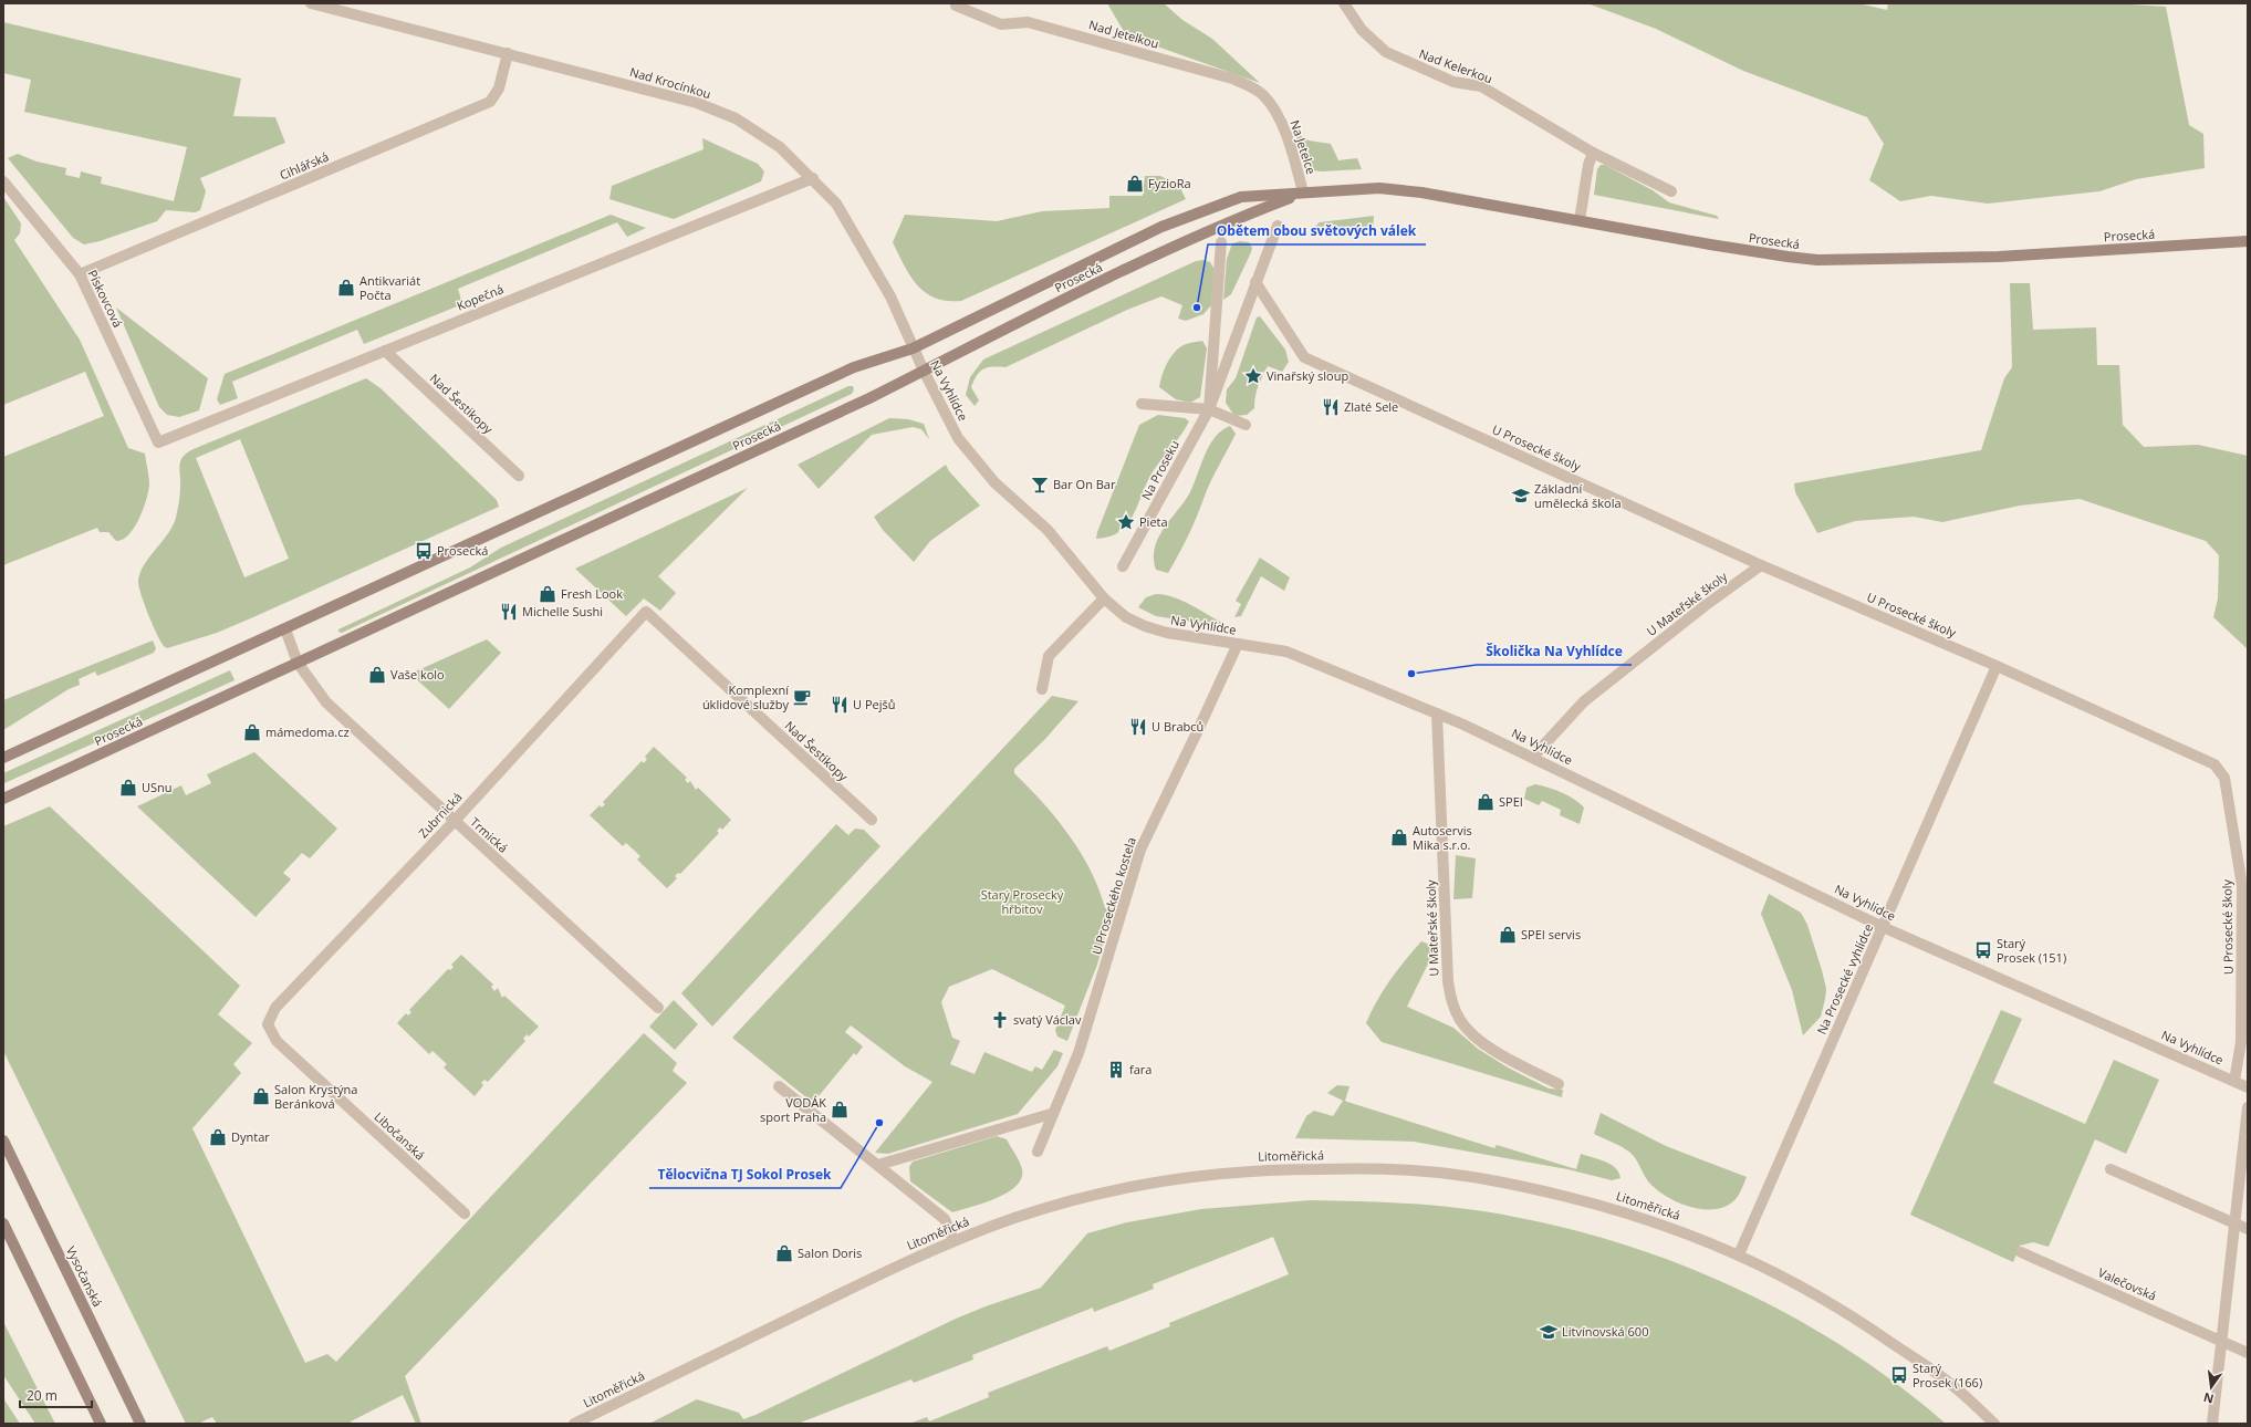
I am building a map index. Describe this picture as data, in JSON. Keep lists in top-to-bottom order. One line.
{"streets":{"main road":["Prosecká","Vysočanská"],"street":["Nad Jetelkou","Nad Kelerkou","Nad Krocínkou","Na Jetelce","Cihlářská","Kopečná","Pískovcová","Na Vyhlídce","Nad Šestikopy","U Prosecké školy","Na Proseku","U Mateřské školy","Zubrnická","Trmická","U Proseckého kostela","Na Prosecké vyhlídce","Libočanská","Litoměřická","Valečovská"]},"crossings":[["Nad Jetelkou","Na Jetelce"],["Nad Krocínkou","Cihlářská"],["Nad Krocínkou","Prosecká"],["Nad Krocínkou","Kopečná"],["Nad Krocínkou","Na Vyhlídce"],["Na Jetelce","Prosecká"],["Cihlářská","Pískovcová"],["Prosecká","Na Vyhlídce"],["Prosecká","Trmická"],["Kopečná","Pískovcová"],["Kopečná","Nad Šestikopy"],["Na Vyhlídce","U Prosecké školy"],["Na Vyhlídce","U Mateřské školy"],["Na Vyhlídce","U Proseckého kostela"],["Na Vyhlídce","Na Prosecké vyhlídce"],["Nad Šestikopy","Zubrnická"],["U Prosecké školy","Na Proseku"],["U Prosecké školy","U Mateřské školy"],["U Prosecké školy","Na Prosecké vyhlídce"],["Zubrnická","Trmická"],["Zubrnická","Libočanská"],["Na Prosecké vyhlídce","Litoměřická"]],"parks":["Starý Prosecký hřbitov"],"places":{"shop":["FyzioRa","Antikvariát Počta","Fresh Look","Vaše kolo","mámedoma.cz","USnu","SPEI","Autoservis Mika s.r.o.","SPEI servis","Salon Krystýna Beránková","VODÁK sport Praha","Dyntar","Salon Doris"],"other":["Obětem obou světových válek","Školička Na Vyhlídce","Tělocvična TJ Sokol Prosek"],"place":["Vinařský sloup","Pieta"],"restaurant":["Zlaté Sele","Michelle Sushi","U Pejšů","U Brabců"],"bar":["Bar On Bar"],"school or university":["Základní umělecká škola","Litvínovská 600"],"bus stop":["Prosecká","Starý Prosek (151)","Starý Prosek (166)"],"cafe":["Komplexní úklidové služby"],"church":["svatý Václav"],"building":["fara"]},"scale_bar":"20 m","north":"bottom"}
